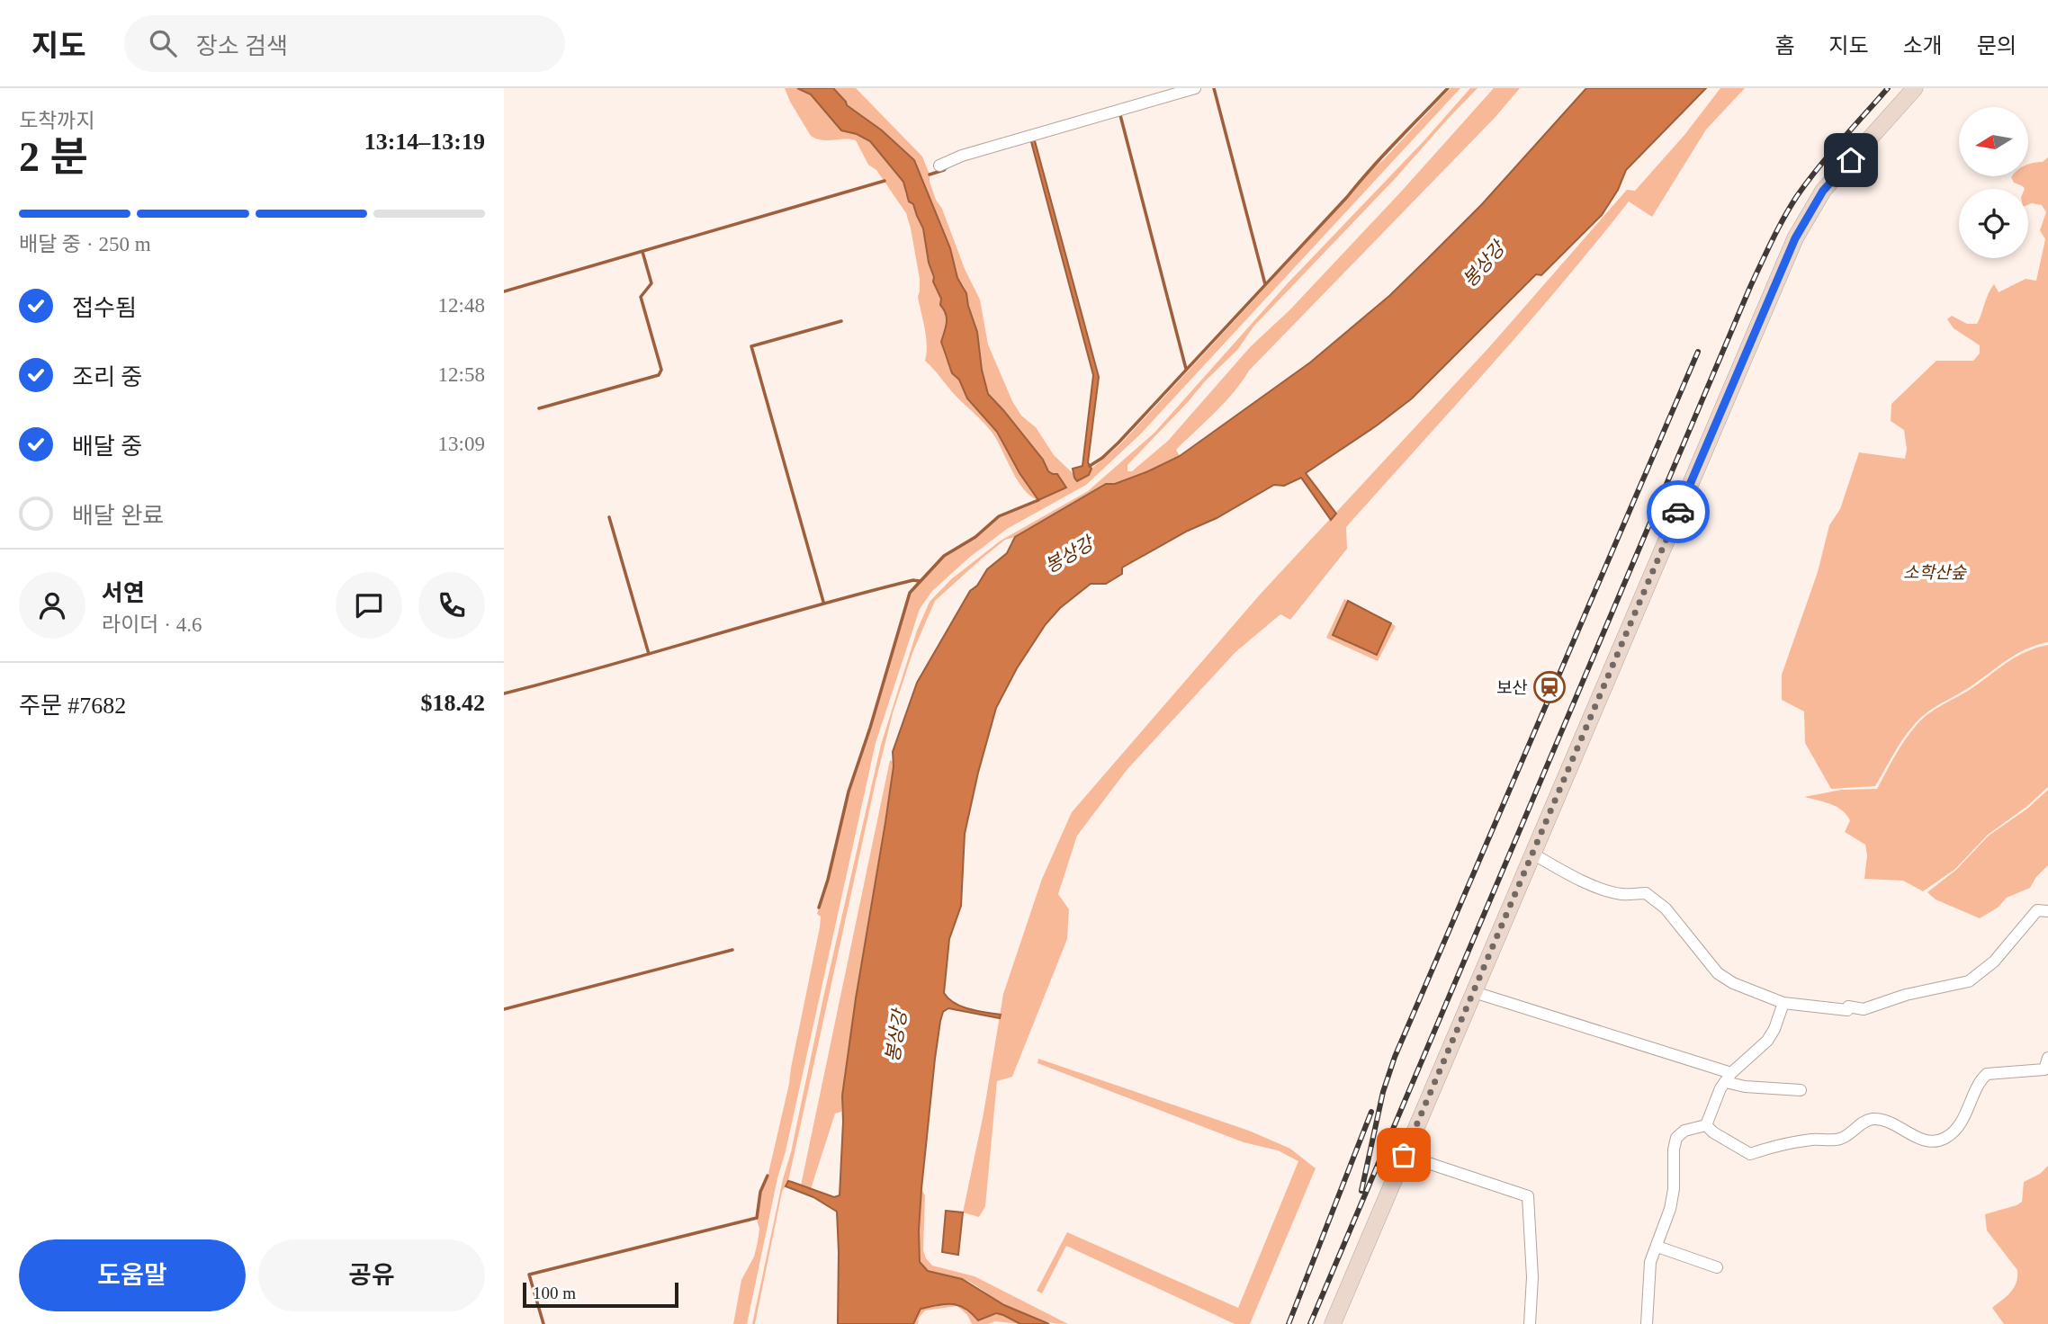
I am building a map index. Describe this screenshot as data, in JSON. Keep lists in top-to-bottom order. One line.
{"water":["봉상강"],"parks":["소학산숲"],"places":{"station":["보산"]},"scale_bar":"100 m","north":"left","page":{"header":"지도","search":"장소 검색","nav":["홈","지도","소개","문의"],"heading":["2 분","도착까지","13:14–13:19"],"panel":["서연","라이더 · 4.6","주문 #7682","$18.42"],"bar":"배달 중 · 250 m","list":[["접수됨","12:48"],["조리 중","12:58"],["배달 중","13:09"],"배달 완료"],"buttons":["도움말","공유"],"scale":"100 m"}}
